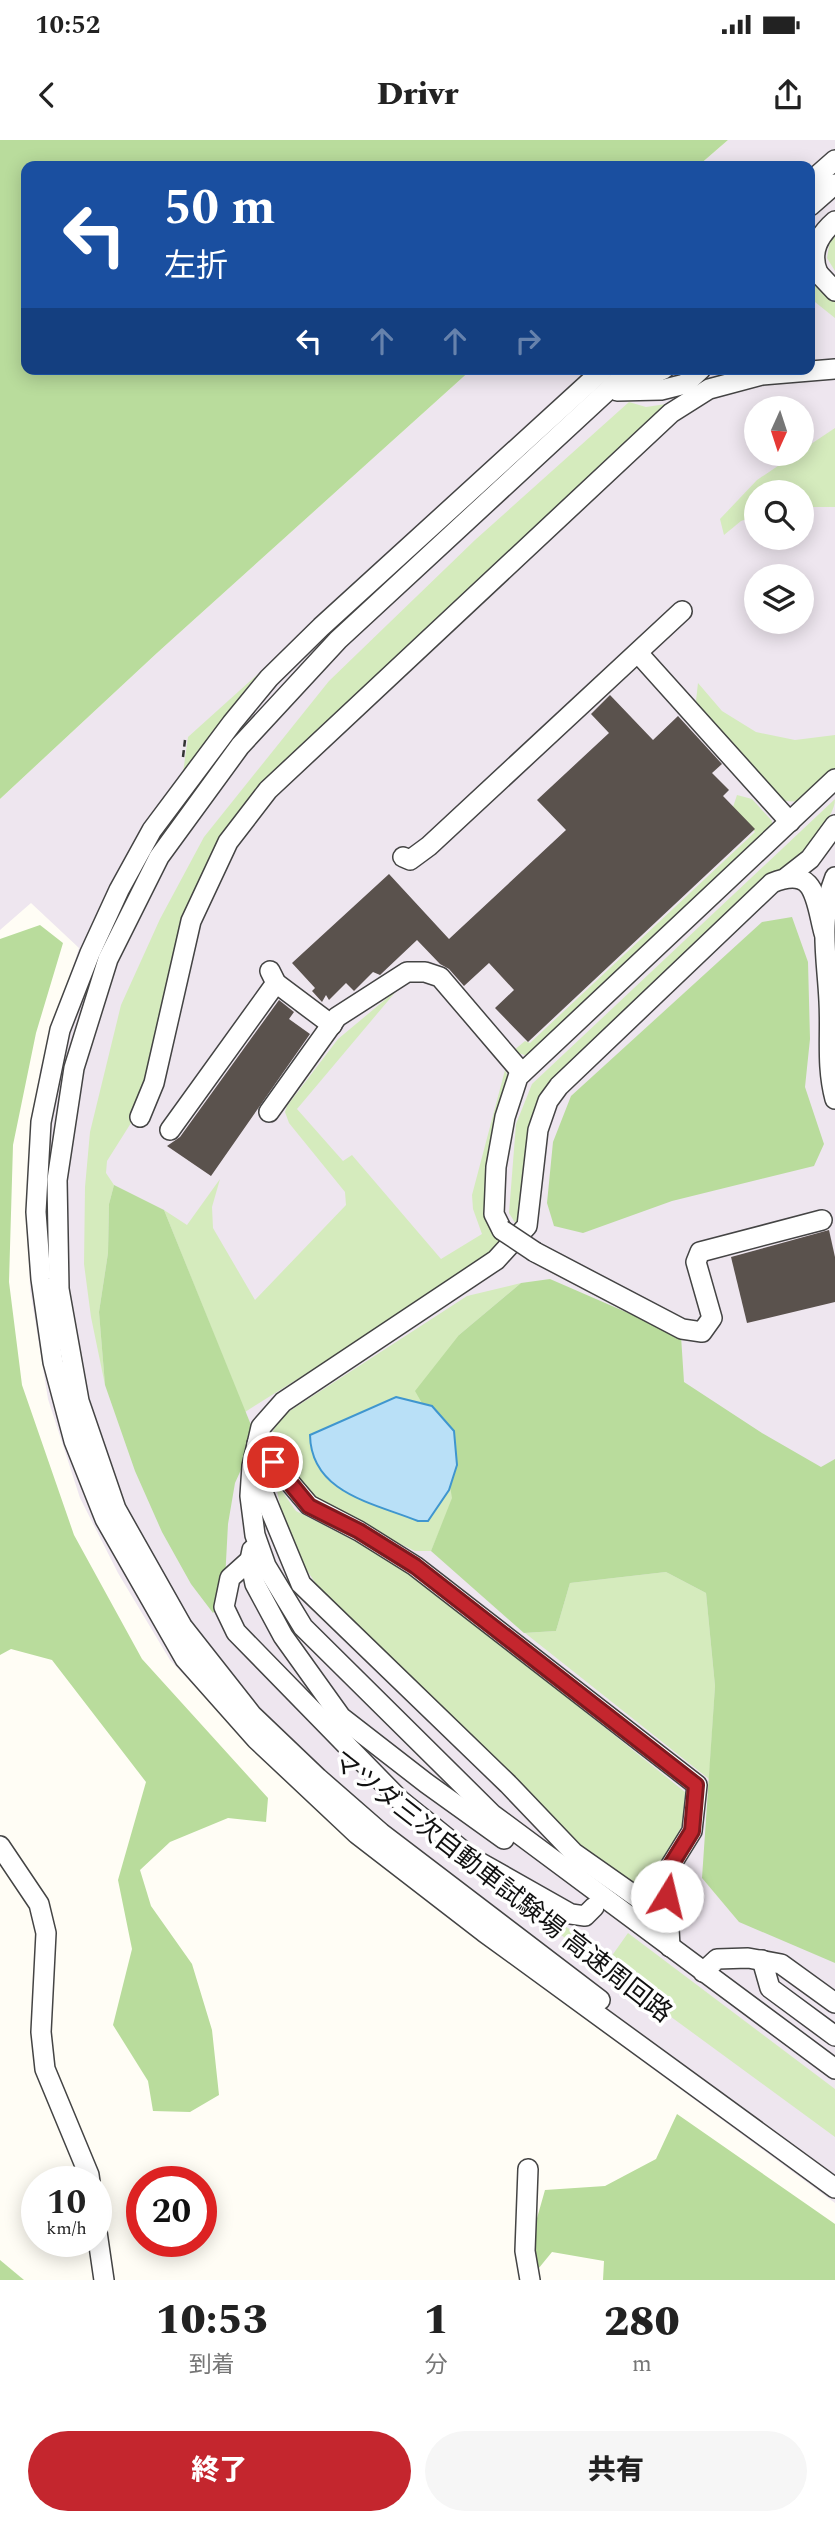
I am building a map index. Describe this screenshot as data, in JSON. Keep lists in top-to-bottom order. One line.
{"streets":{"street":["マツダ三次自動車試験場 高速周回路"]},"north":"bottom","page":{"status":"10:52","header":"Drivr","turn":["50 m","左折"],"speed":"10 km/h","limit":"20","eta":["10:53","到着","1","分","280","m"],"buttons":["終了","共有"]}}
